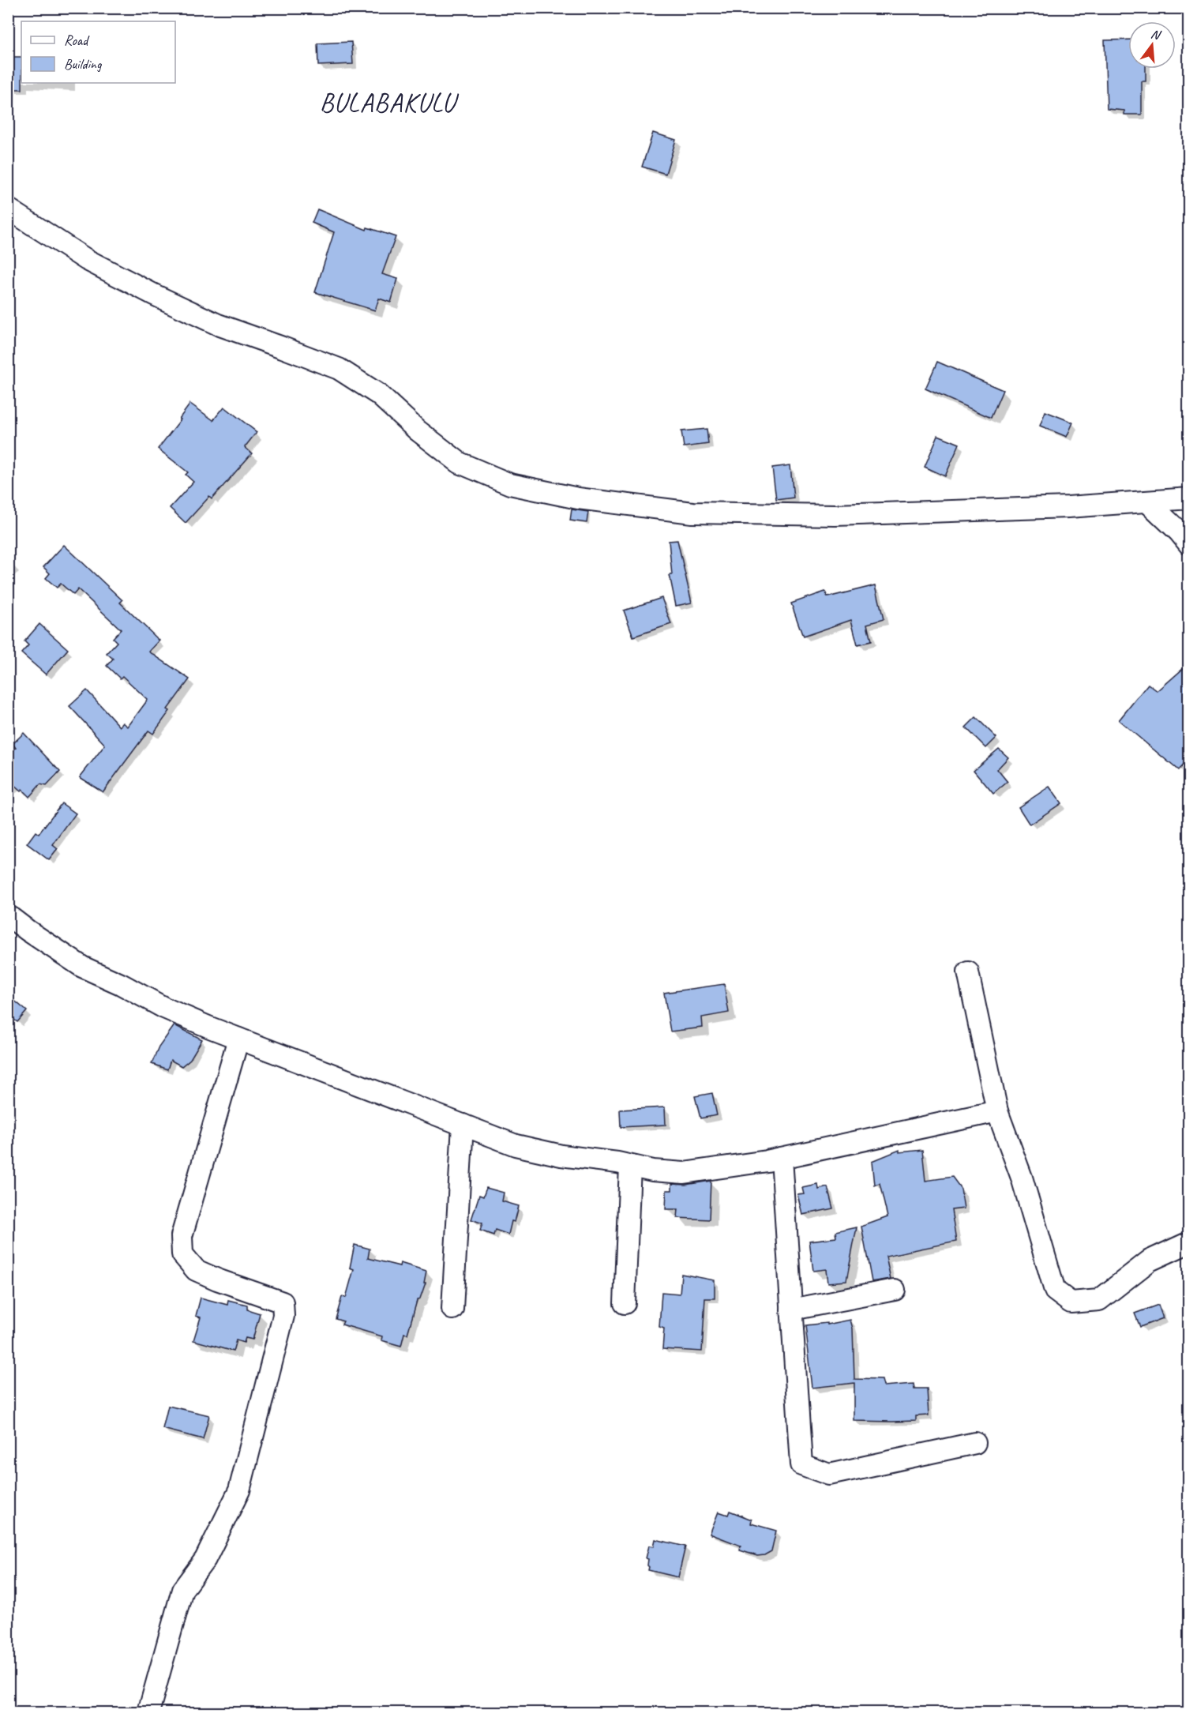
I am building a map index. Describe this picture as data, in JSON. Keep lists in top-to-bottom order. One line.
{"districts":["BULABAKULU"],"legend":["Road","Building"],"north":"top"}
